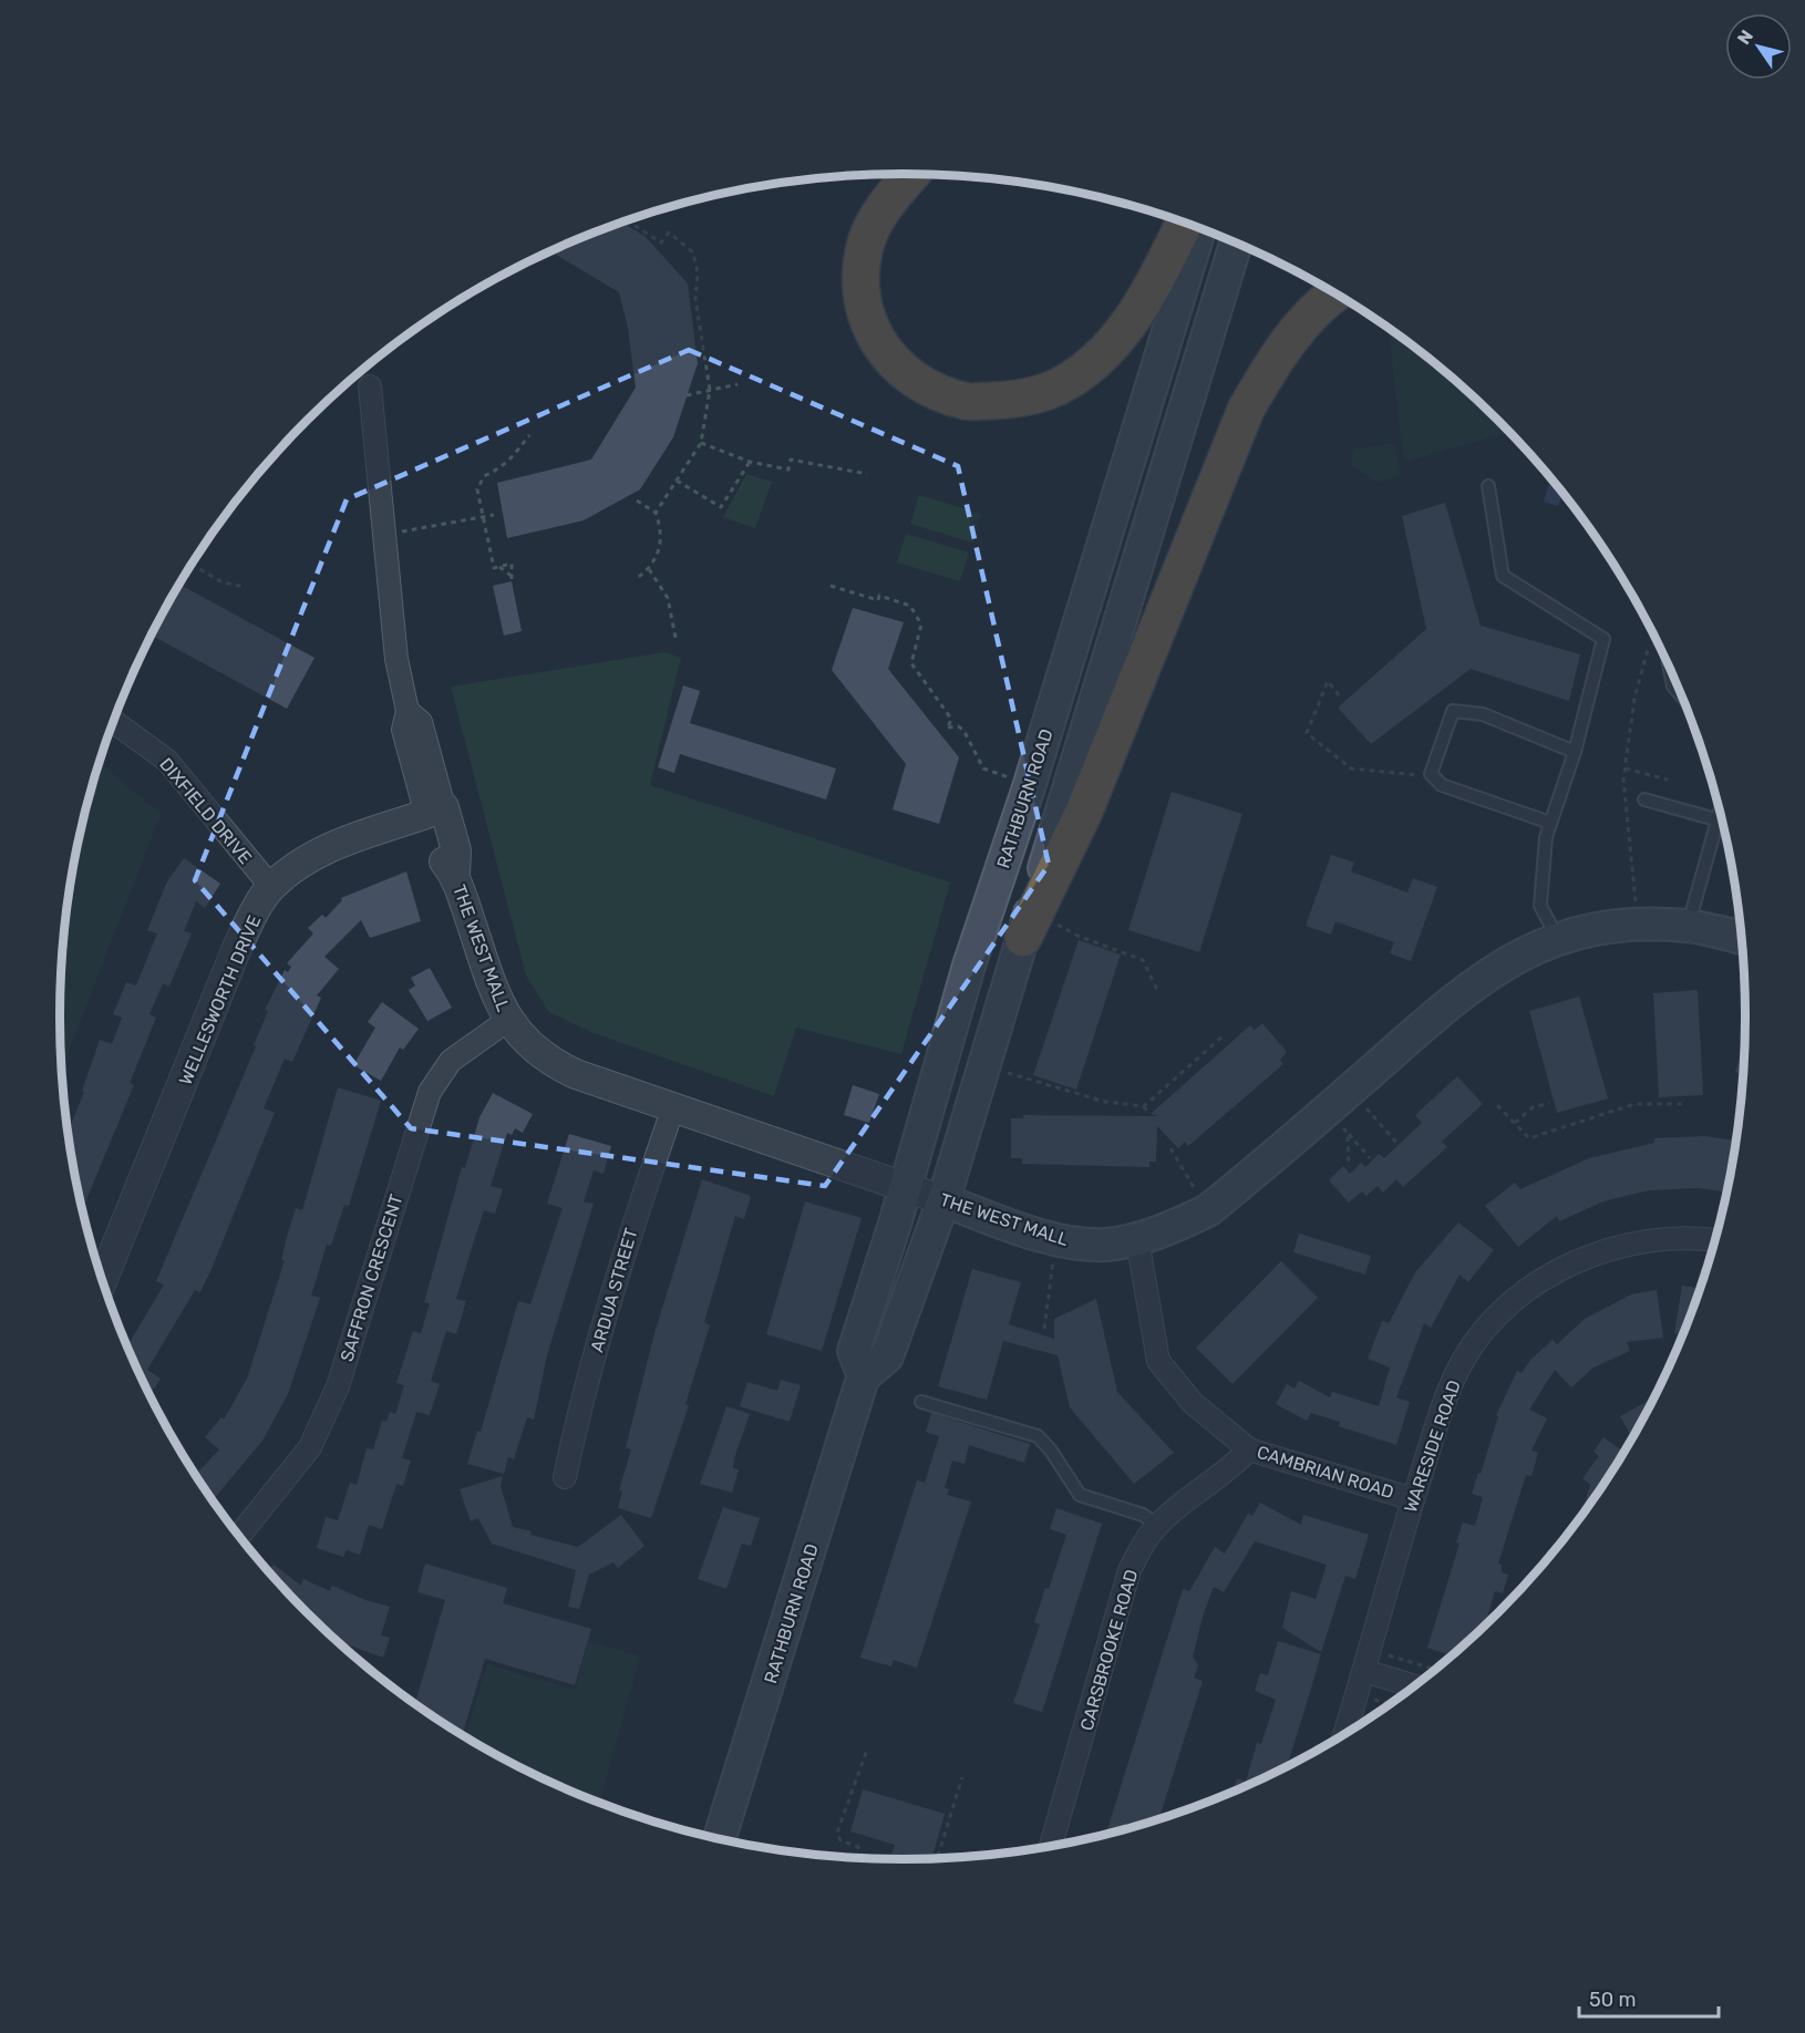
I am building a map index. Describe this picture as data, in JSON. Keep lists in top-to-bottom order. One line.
{"streets":{"main road":["RATHBURN ROAD","THE WEST MALL"],"street":["DIXFIELD DRIVE","WELLESWORTH DRIVE","SAFFRON CRESCENT","ARDUA STREET","WARESIDE ROAD","CAMBRIAN ROAD","CARSBROOKE ROAD"]},"crossings":[["RATHBURN ROAD","THE WEST MALL"],["DIXFIELD DRIVE","WELLESWORTH DRIVE"],["THE WEST MALL","WELLESWORTH DRIVE"],["THE WEST MALL","SAFFRON CRESCENT"],["THE WEST MALL","ARDUA STREET"],["THE WEST MALL","CAMBRIAN ROAD"],["WARESIDE ROAD","CAMBRIAN ROAD"],["CAMBRIAN ROAD","CARSBROOKE ROAD"]],"scale_bar":"50 m","north":"top left"}
